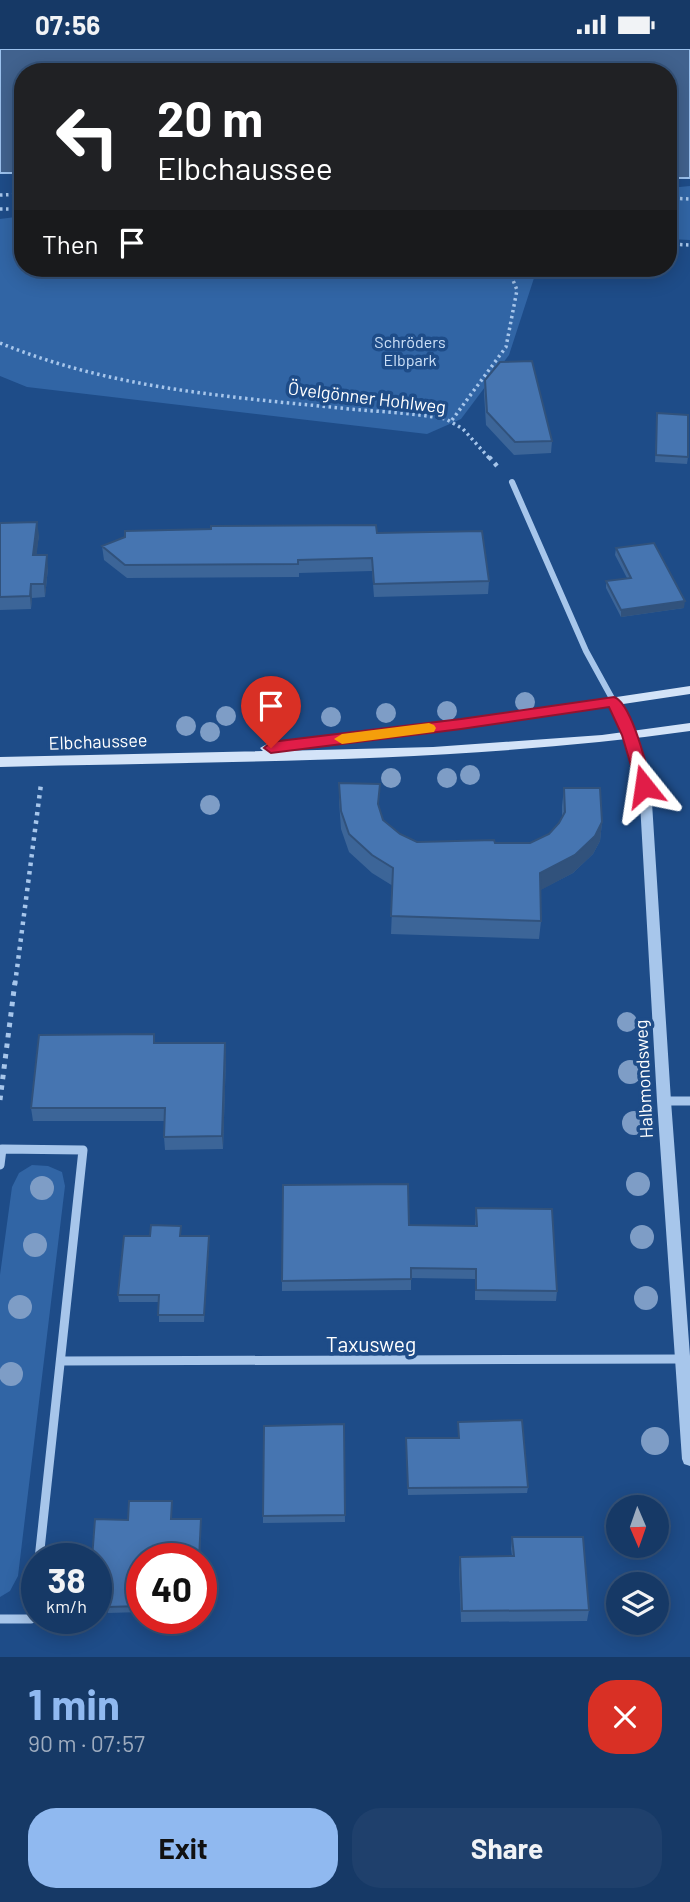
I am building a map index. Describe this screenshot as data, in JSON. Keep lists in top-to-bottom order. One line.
{"streets":{"main road":["Elbchaussee"],"street":["Halbmondsweg","Taxusweg"],"path":["Övelgönner Hohlweg"]},"crossings":[["Elbchaussee","Halbmondsweg"],["Halbmondsweg","Taxusweg"]],"parks":["Schröders Elbpark"],"north":"bottom","page":{"status":"07:56","turn":["20 m","Elbchaussee"],"then":"Then","speed":"38 km/h","limit":"40","heading":["1 min","90 m · 07:57"],"buttons":["Exit","Share"]}}
